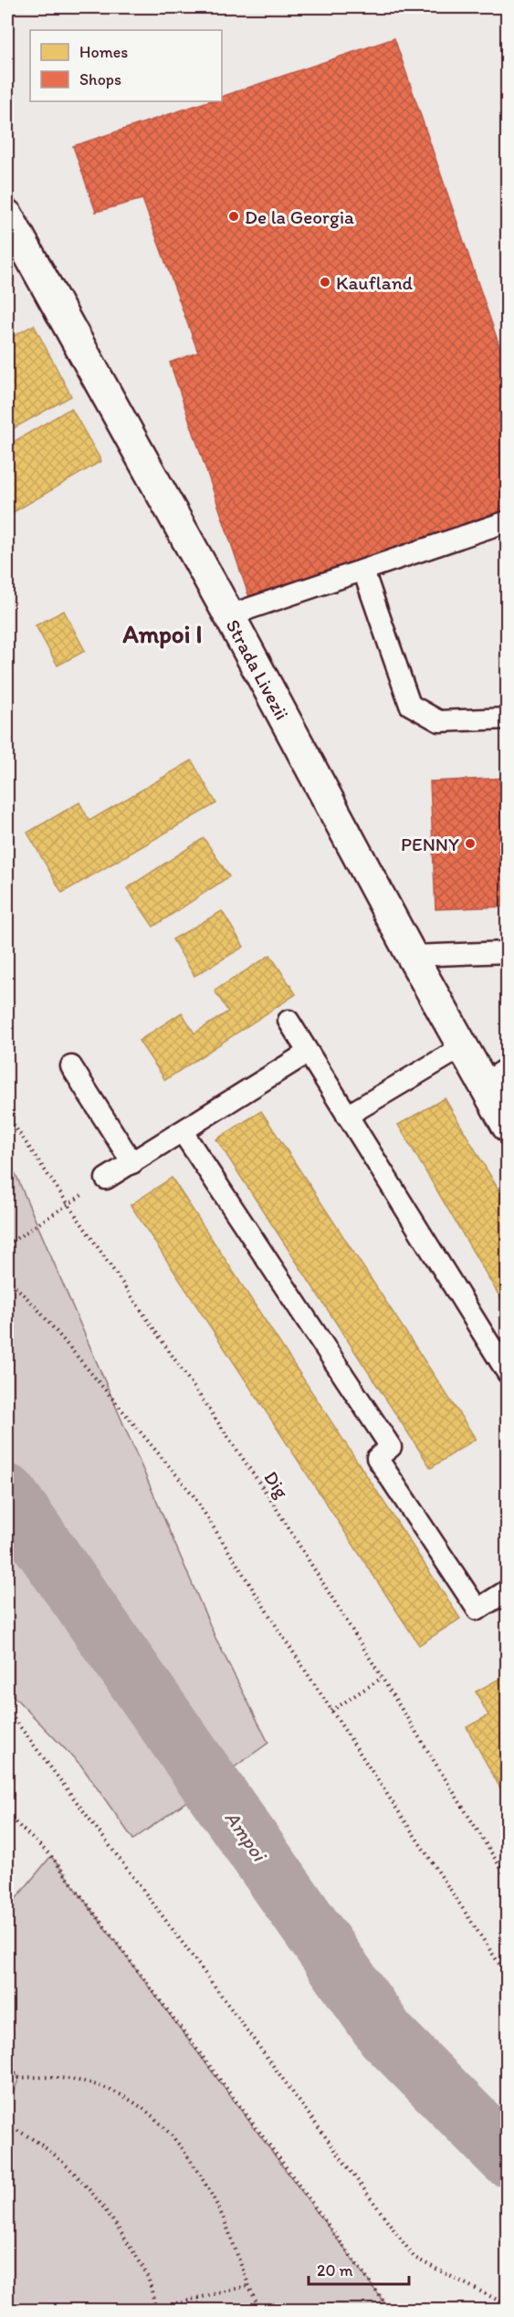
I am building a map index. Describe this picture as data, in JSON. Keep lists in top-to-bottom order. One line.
{"streets":{"street":["Strada Livezii"],"path":["Dig"]},"districts":["Ampoi I"],"water":["Ampoi"],"places":["De la Georgia","Kaufland","PENNY"],"legend":["Homes","Shops"],"scale_bar":"20 m"}
